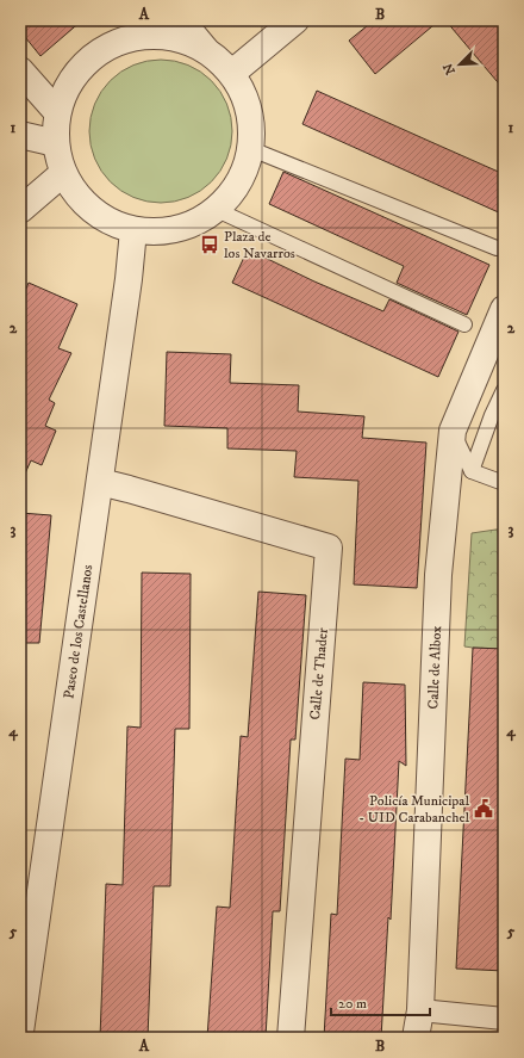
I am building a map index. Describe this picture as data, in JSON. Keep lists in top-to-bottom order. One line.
{"streets":{"street":["Paseo de los Castellanos","Calle de Albox","Calle de Thader"]},"crossings":[["Paseo de los Castellanos","Calle de Thader"]],"places":{"bus stop":["Plaza de los Navarros"],"public building":["Policía Municipal - UID Carabanchel"]},"scale_bar":"20 m","north":"bottom left","grid":{"columns":["A","B"],"rows":["1","2","3","4","5"]}}
